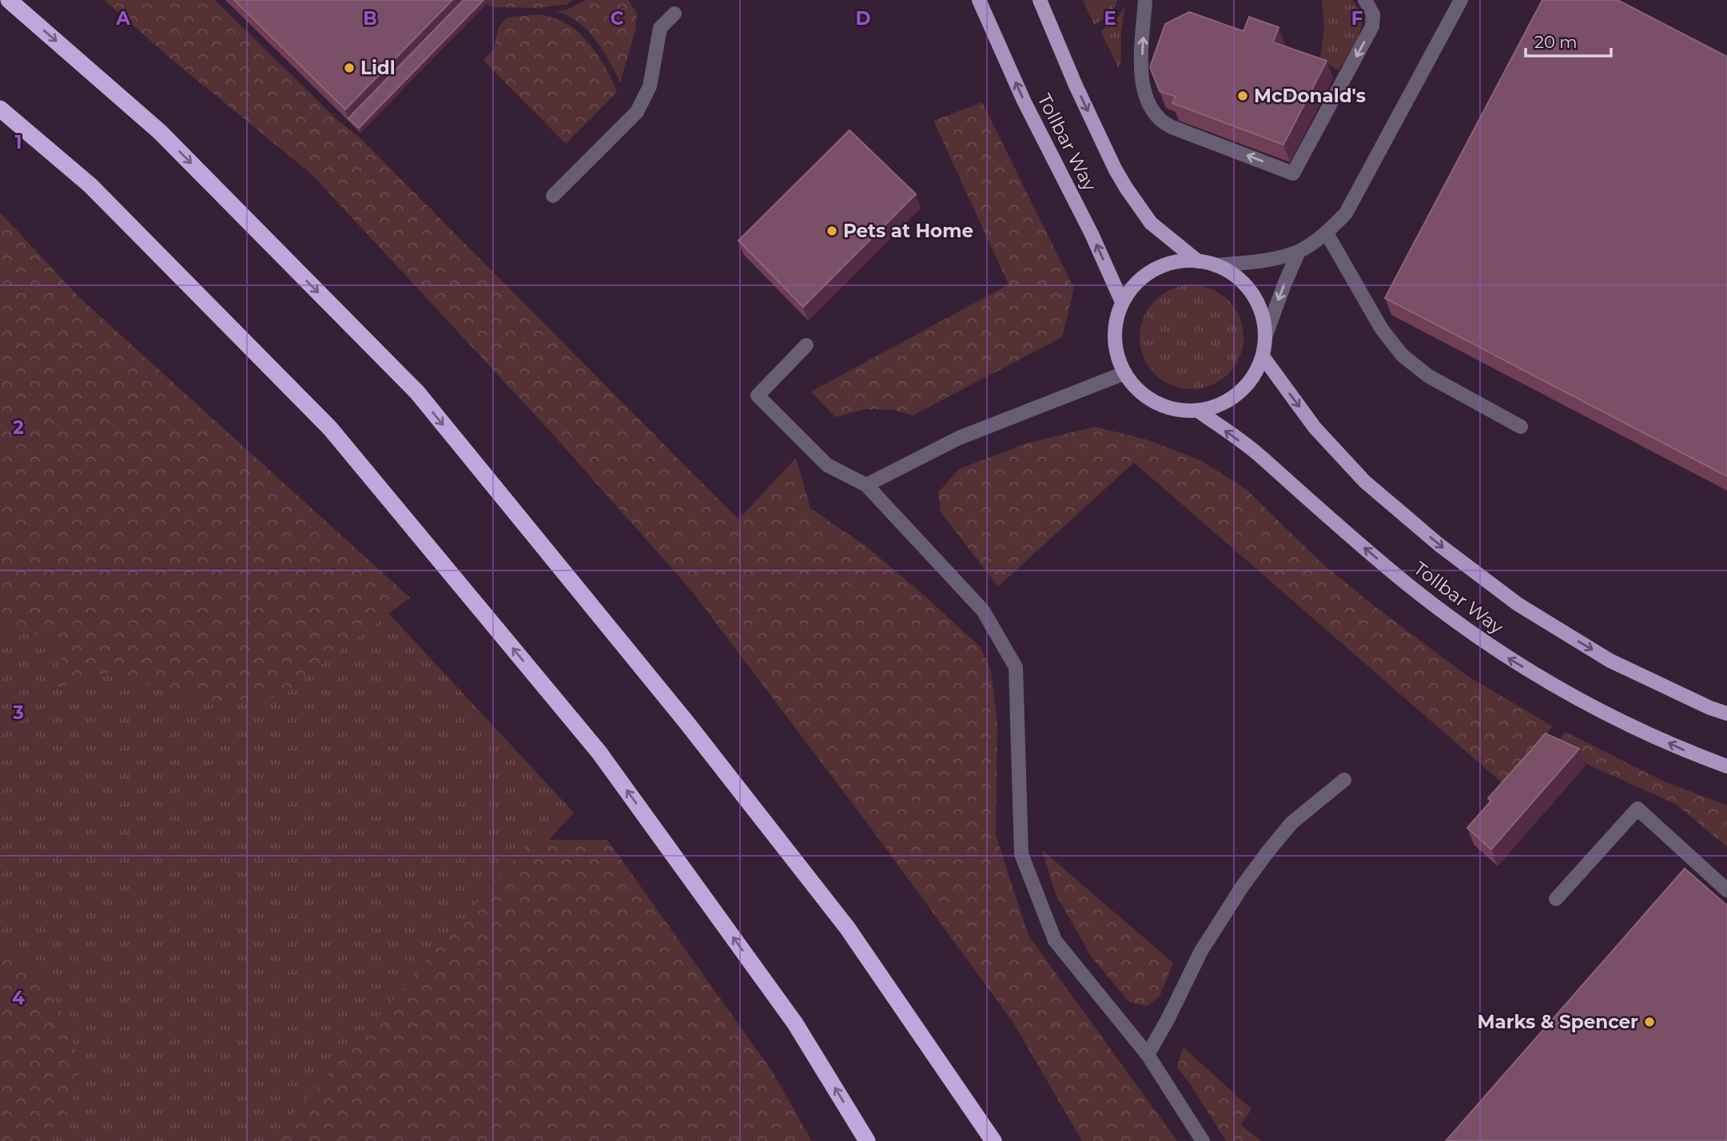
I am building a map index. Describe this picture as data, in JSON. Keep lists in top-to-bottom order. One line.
{"streets":{"main road":["Tollbar Way"]},"places":["Lidl","McDonald's","Pets at Home","Marks & Spencer"],"scale_bar":"20 m","grid":{"columns":["A","B","C","D","E","F"],"rows":["1","2","3","4"]}}
